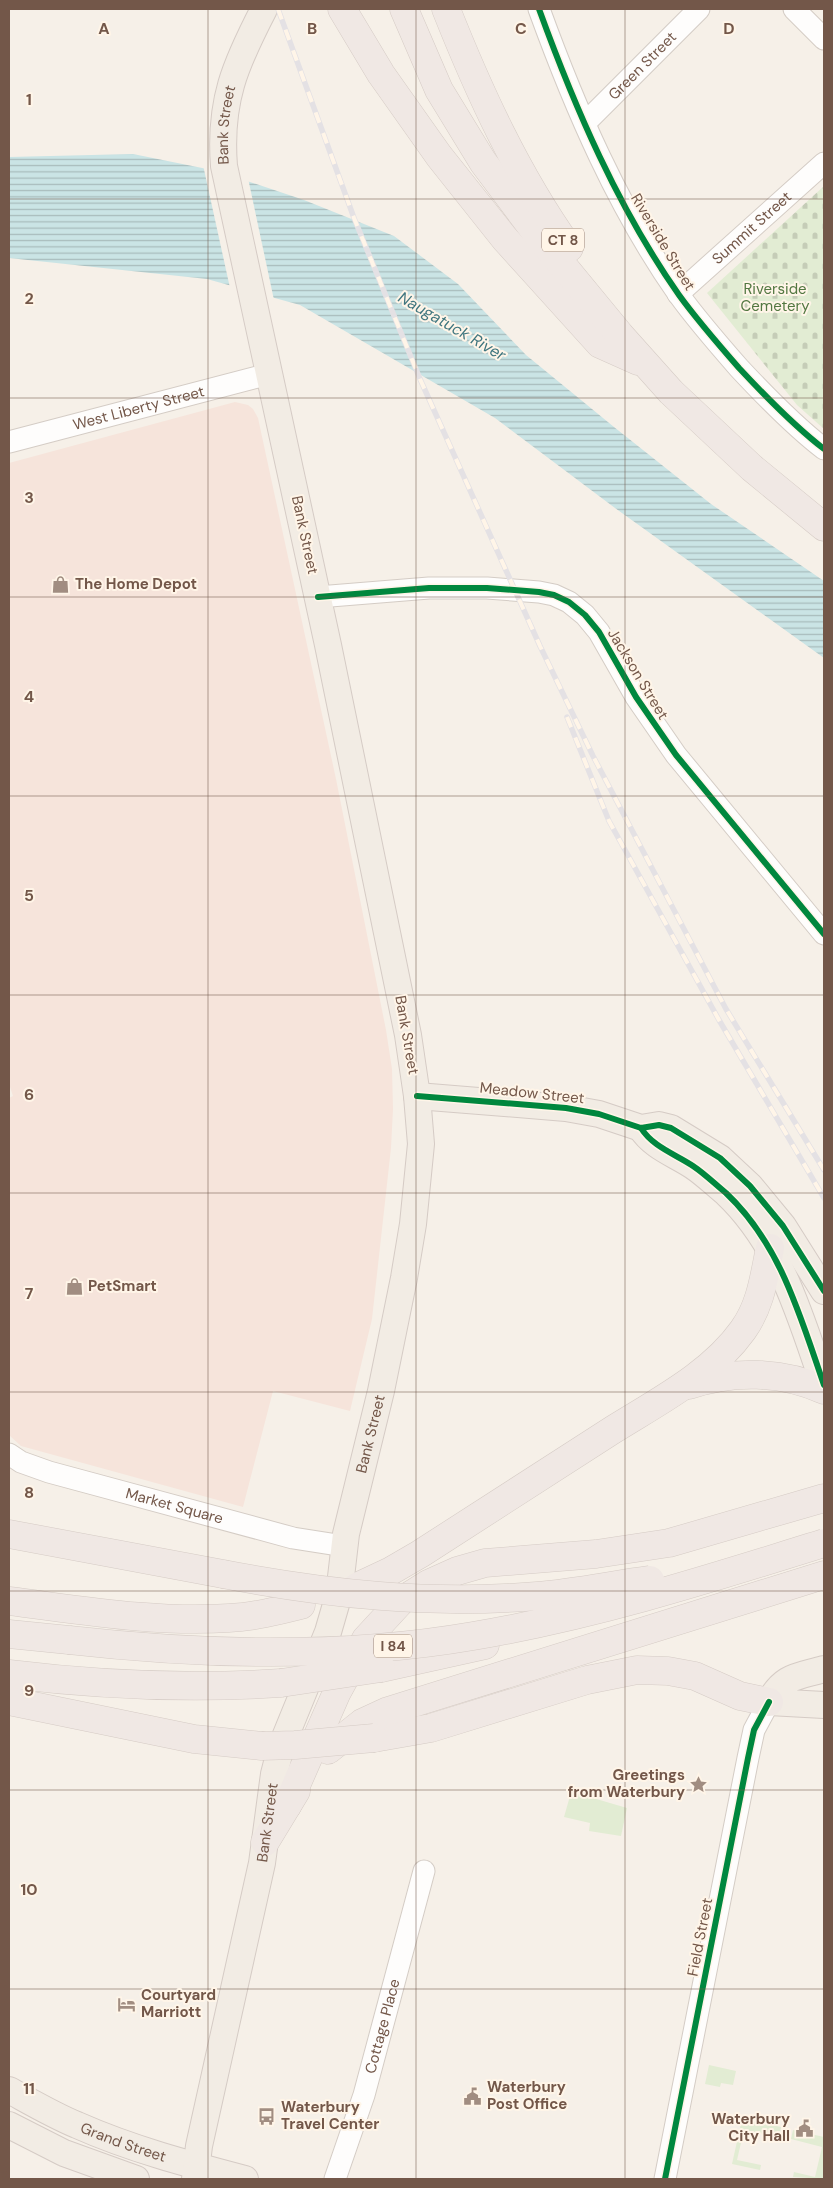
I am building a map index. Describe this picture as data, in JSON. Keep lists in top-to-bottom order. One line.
{"streets":{"highway":["CT 8","I 84"],"main road":["Bank Street","Meadow Street","Field Street","Grand Street"],"street":["Green Street","Summit Street","Riverside Street","West Liberty Street","Jackson Street","Market Square","Cottage Place"]},"crossings":[["Green Street","Riverside Street"],["Bank Street","West Liberty Street"],["Bank Street","Jackson Street"],["Bank Street","Meadow Street"],["Bank Street","Market Square"],["Bank Street","Grand Street"],["Summit Street","Riverside Street"]],"water":["Naugatuck River"],"parks":["Riverside Cemetery"],"places":{"shop":["The Home Depot","PetSmart"],"place":["Greetings from Waterbury"],"hotel":["Courtyard Marriott"],"public building":["Waterbury Post Office","Waterbury City Hall"],"bus stop":["Waterbury Travel Center"]},"grid":{"columns":["A","B","C","D"],"rows":["1","2","3","4","5","6","7","8","9","10","11"]}}
